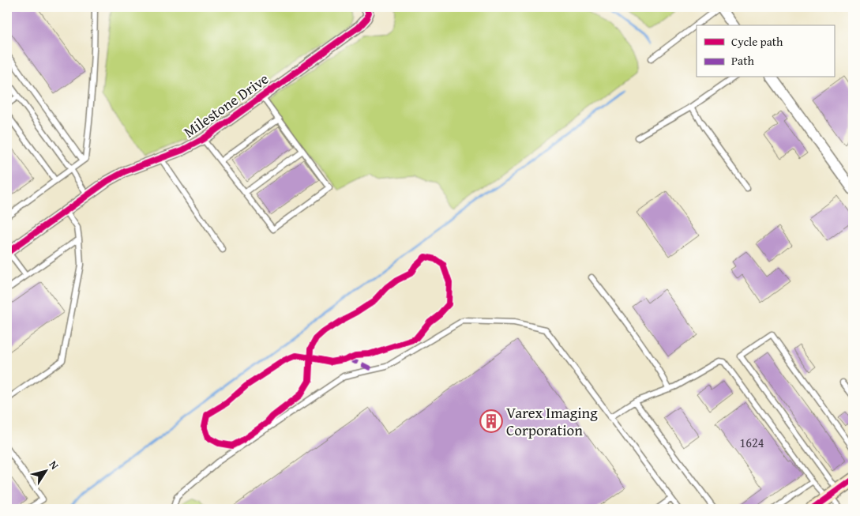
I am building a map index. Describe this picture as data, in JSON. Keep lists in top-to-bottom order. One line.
{"streets":{"street":["Milestone Drive"]},"places":{"building":["Varex Imaging Corporation"]},"house_numbers":["1624"],"legend":["Cycle path","Path"],"north":"top right"}
